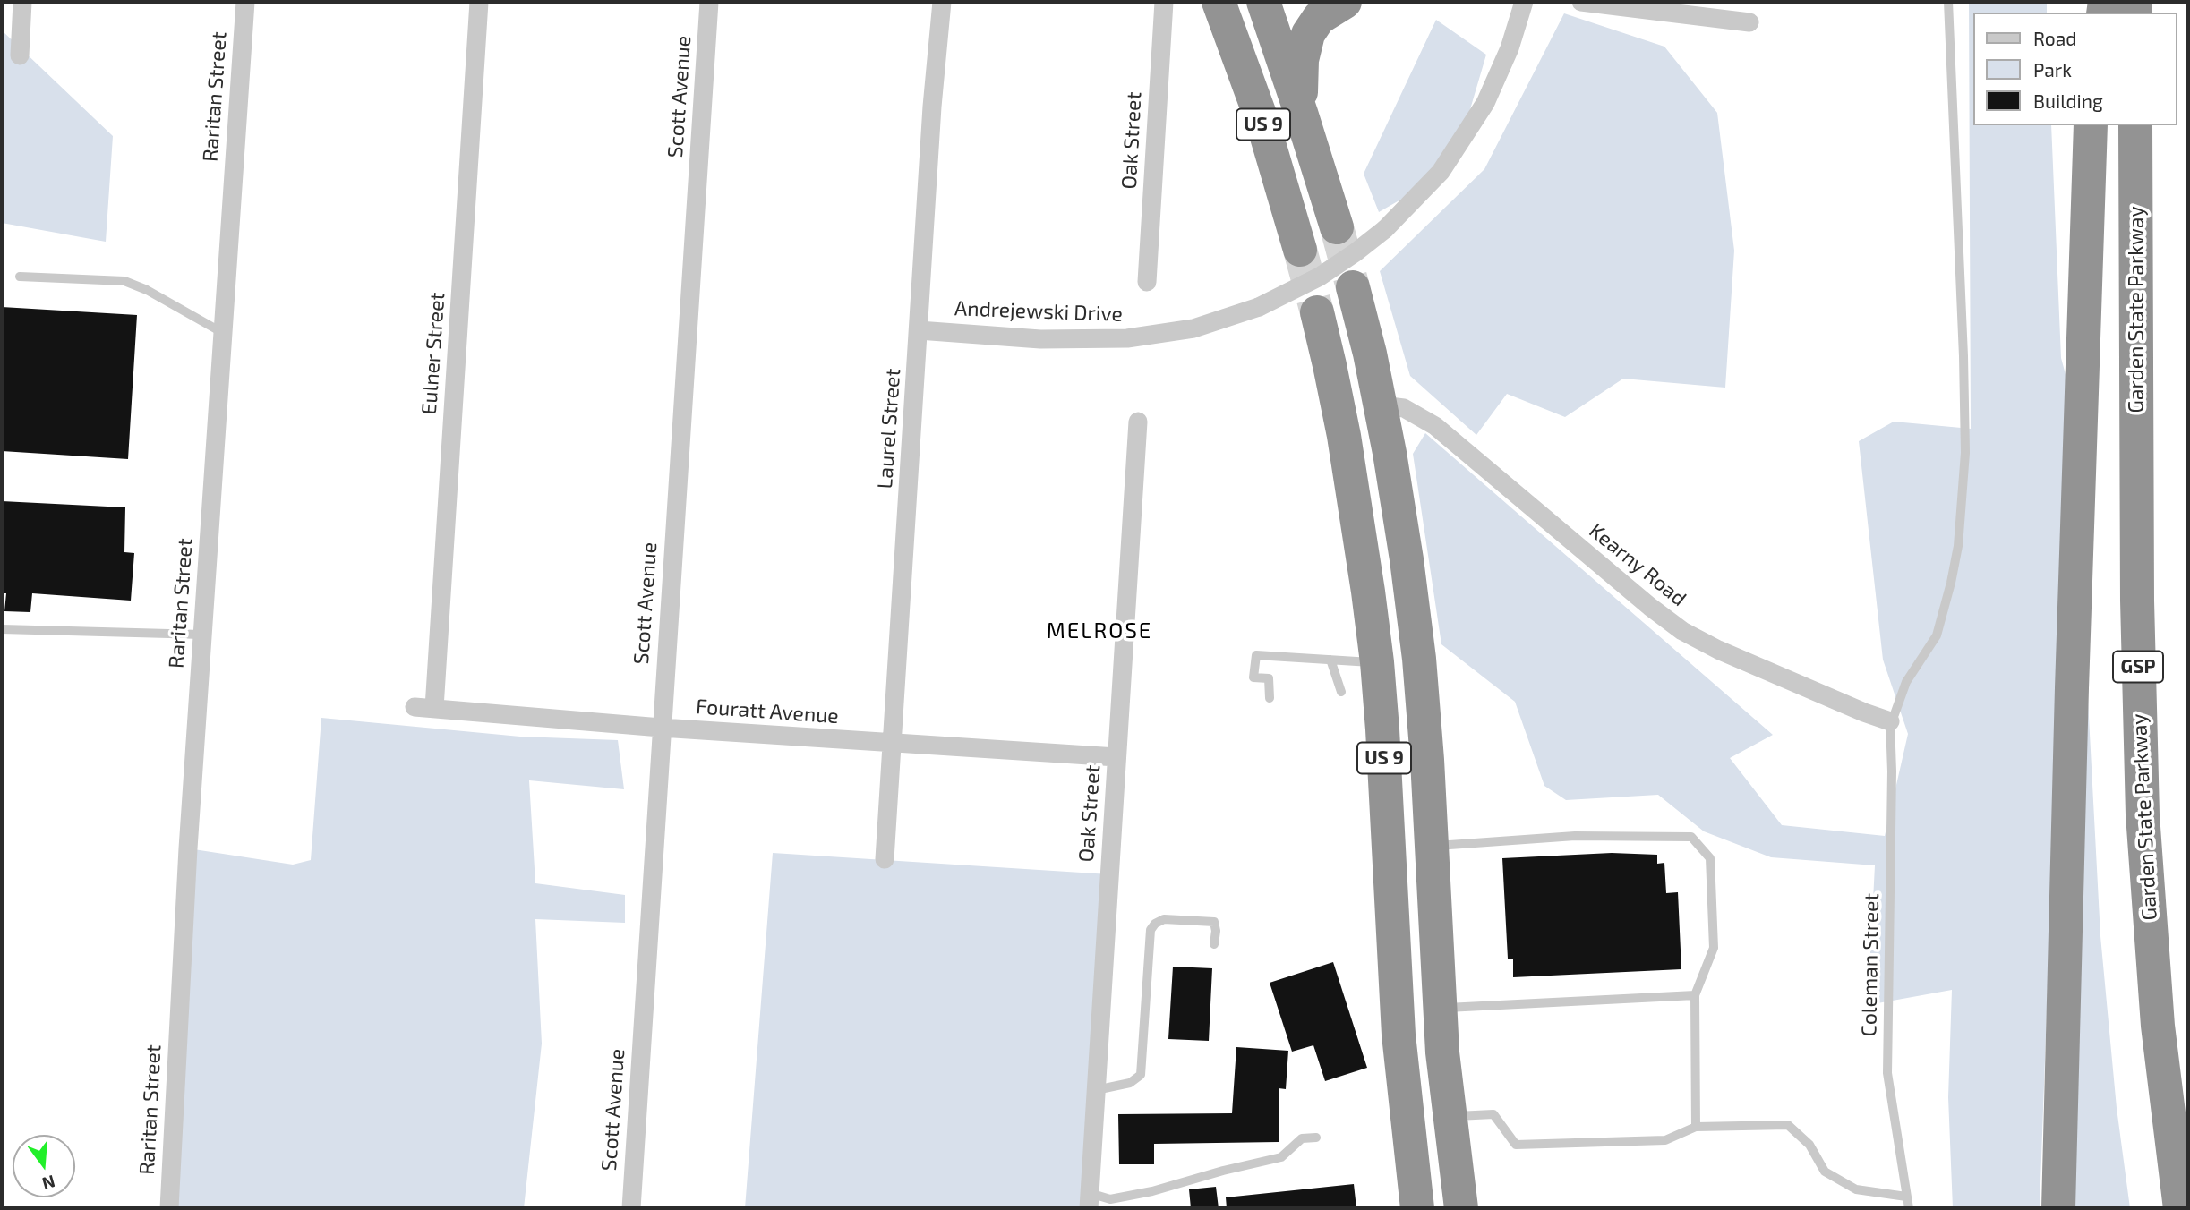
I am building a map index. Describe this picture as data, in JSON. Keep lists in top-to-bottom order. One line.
{"streets":{"highway":["US 9","Garden State Parkway","GSP"],"street":["Raritan Street","Scott Avenue","Oak Street","Andrejewski Drive","Eulner Street","Laurel Street","Kearny Road","Fouratt Avenue"],"lane":["Coleman Street"]},"crossings":[["Scott Avenue","Fouratt Avenue"],["US 9","Kearny Road"],["Oak Street","Fouratt Avenue"],["Andrejewski Drive","Laurel Street"],["Eulner Street","Fouratt Avenue"],["Laurel Street","Fouratt Avenue"],["Kearny Road","Coleman Street"]],"districts":["MELROSE"],"legend":["Road","Park","Building"],"north":"bottom"}
